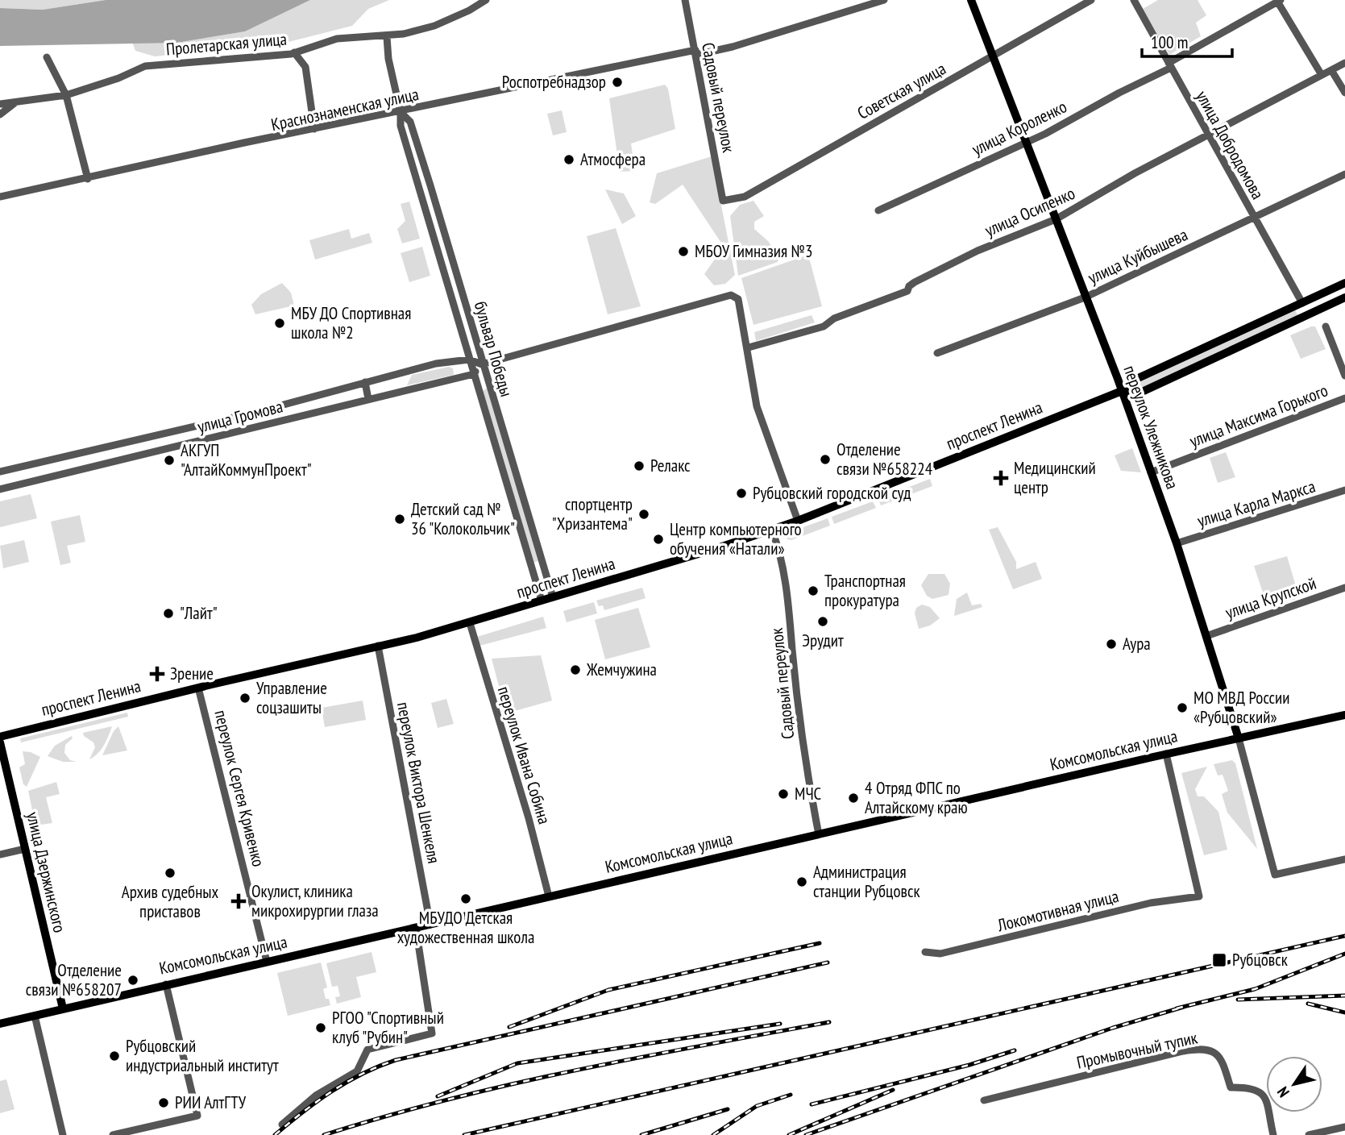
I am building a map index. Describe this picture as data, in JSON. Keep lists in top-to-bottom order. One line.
{"streets":{"main road":["проспект Ленина","переулок Улежникова","Комсомольская улица","улица Дзержинского"],"street":["Пролетарская улица","Советская улица","Садовый переулок","Краснознаменская улица","улица Короленко","улица Добродомова","улица Осипенко","улица Куйбышева","бульвар Победы","улица Максима Горького","улица Громова","улица Карла Маркса","улица Крупской","переулок Ивана Собина","переулок Виктора Шенкеля","переулок Сергея Кривенко","Локомотивная улица","Промывочный тупик"]},"crossings":[["Пролетарская улица","бульвар Победы"],["Советская улица","Садовый переулок"],["Советская улица","переулок Улежникова"],["Садовый переулок","Краснознаменская улица"],["Садовый переулок","проспект Ленина"],["Садовый переулок","Комсомольская улица"],["Краснознаменская улица","бульвар Победы"],["улица Короленко","улица Добродомова"],["улица Короленко","переулок Улежникова"],["улица Добродомова","улица Осипенко"],["улица Добродомова","улица Куйбышева"],["улица Добродомова","проспект Ленина"],["улица Осипенко","переулок Улежникова"],["улица Куйбышева","переулок Улежникова"],["бульвар Победы","улица Громова"],["бульвар Победы","проспект Ленина"],["улица Максима Горького","переулок Улежникова"],["проспект Ленина","переулок Улежникова"],["проспект Ленина","переулок Ивана Собина"],["проспект Ленина","переулок Виктора Шенкеля"],["проспект Ленина","переулок Сергея Кривенко"],["переулок Улежникова","улица Карла Маркса"],["переулок Улежникова","улица Крупской"],["переулок Улежникова","Комсомольская улица"],["Комсомольская улица","переулок Ивана Собина"],["Комсомольская улица","переулок Виктора Шенкеля"],["Комсомольская улица","переулок Сергея Кривенко"],["Комсомольская улица","улица Дзержинского"],["Комсомольская улица","Локомотивная улица"]],"places":{"other":["Роспотребнадзор","Атмосфера","МБОУ Гимназия №3","МБУ ДО Спортивная школа №2","Отделение связи №658224","АКГУП \"АлтайКоммунПроект\"","Релакс","Рубцовский городской суд","спортцентр \"Хризантема\"","Детский сад № 36 \"Колокольчик\"","Центр компьютерного обучения «Натали»","Транспортная прокуратура","\"Лайт\"","Эрудит","Аура","Жемчужина","Управление соцзашиты","МО МВД России «Рубцовский»","МЧС","4 Отряд ФПС по Алтайскому краю","Архив судебных приставов","Администрация станции Рубцовск","МБУДО Детская художественная школа","Отделение связи №658207","РГОО \"Спортивный клуб \"Рубин\"","Рубцовский индустриальный институт","РИИ АлтГТУ"],"health":["Медицинский центр","Зрение","Окулист, клиника микрохирургии глаза"],"transit":["Рубцовск"]},"scale_bar":"100 m","north":"bottom left"}
